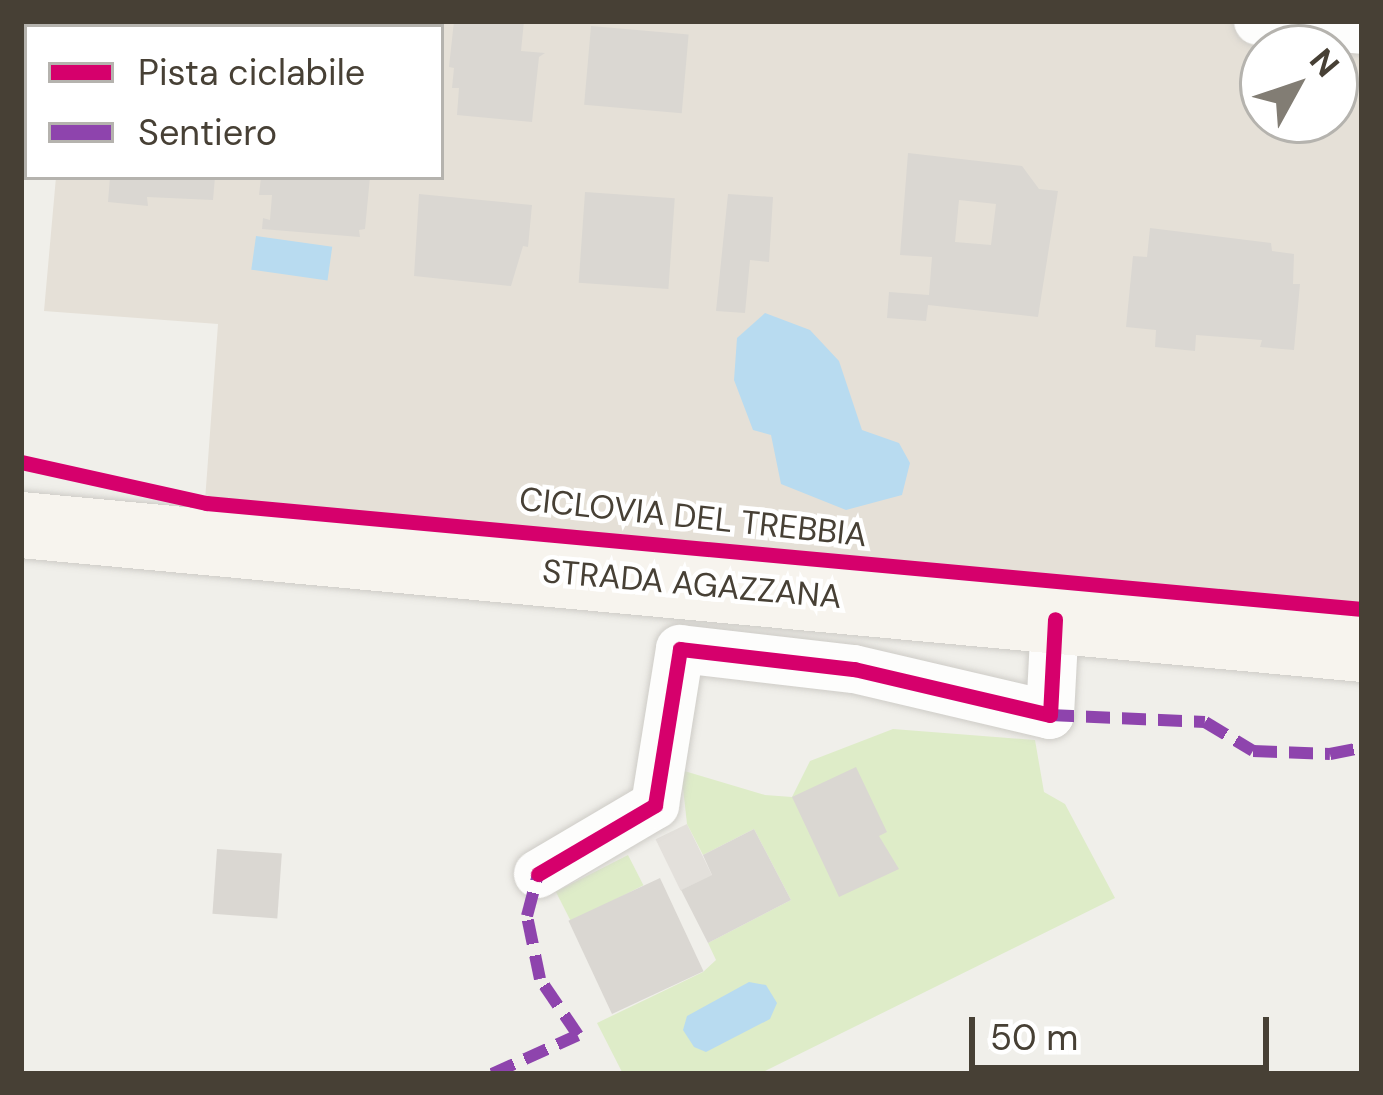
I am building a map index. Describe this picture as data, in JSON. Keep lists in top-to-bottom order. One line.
{"streets":{"main road":["STRADA AGAZZANA"],"cycle path":["CICLOVIA DEL TREBBIA"]},"legend":["Pista ciclabile","Sentiero"],"scale_bar":"50 m","north":"top right"}
